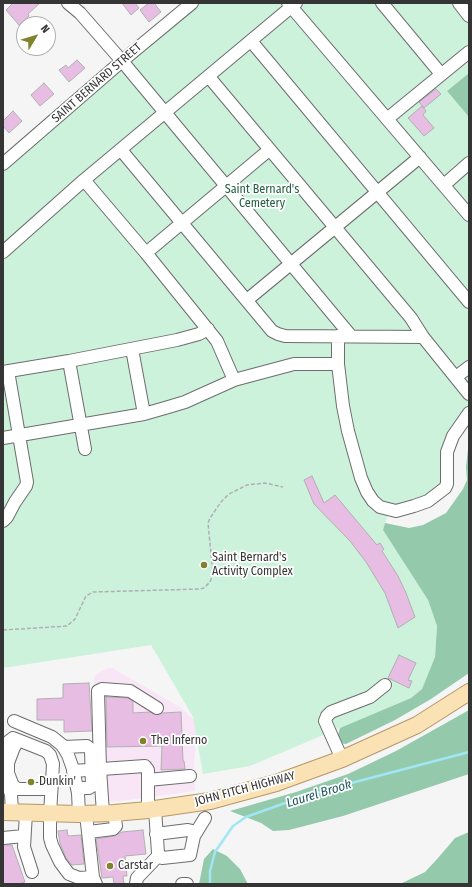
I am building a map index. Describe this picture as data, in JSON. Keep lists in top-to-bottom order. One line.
{"streets":{"main road":["JOHN FITCH HIGHWAY"],"street":["SAINT BERNARD STREET"]},"water":["Laurel Brook"],"parks":["Saint Bernard's Cemetery"],"places":["Saint Bernard's Activity Complex","The Inferno","Dunkin'","Carstar"],"north":"top right"}
